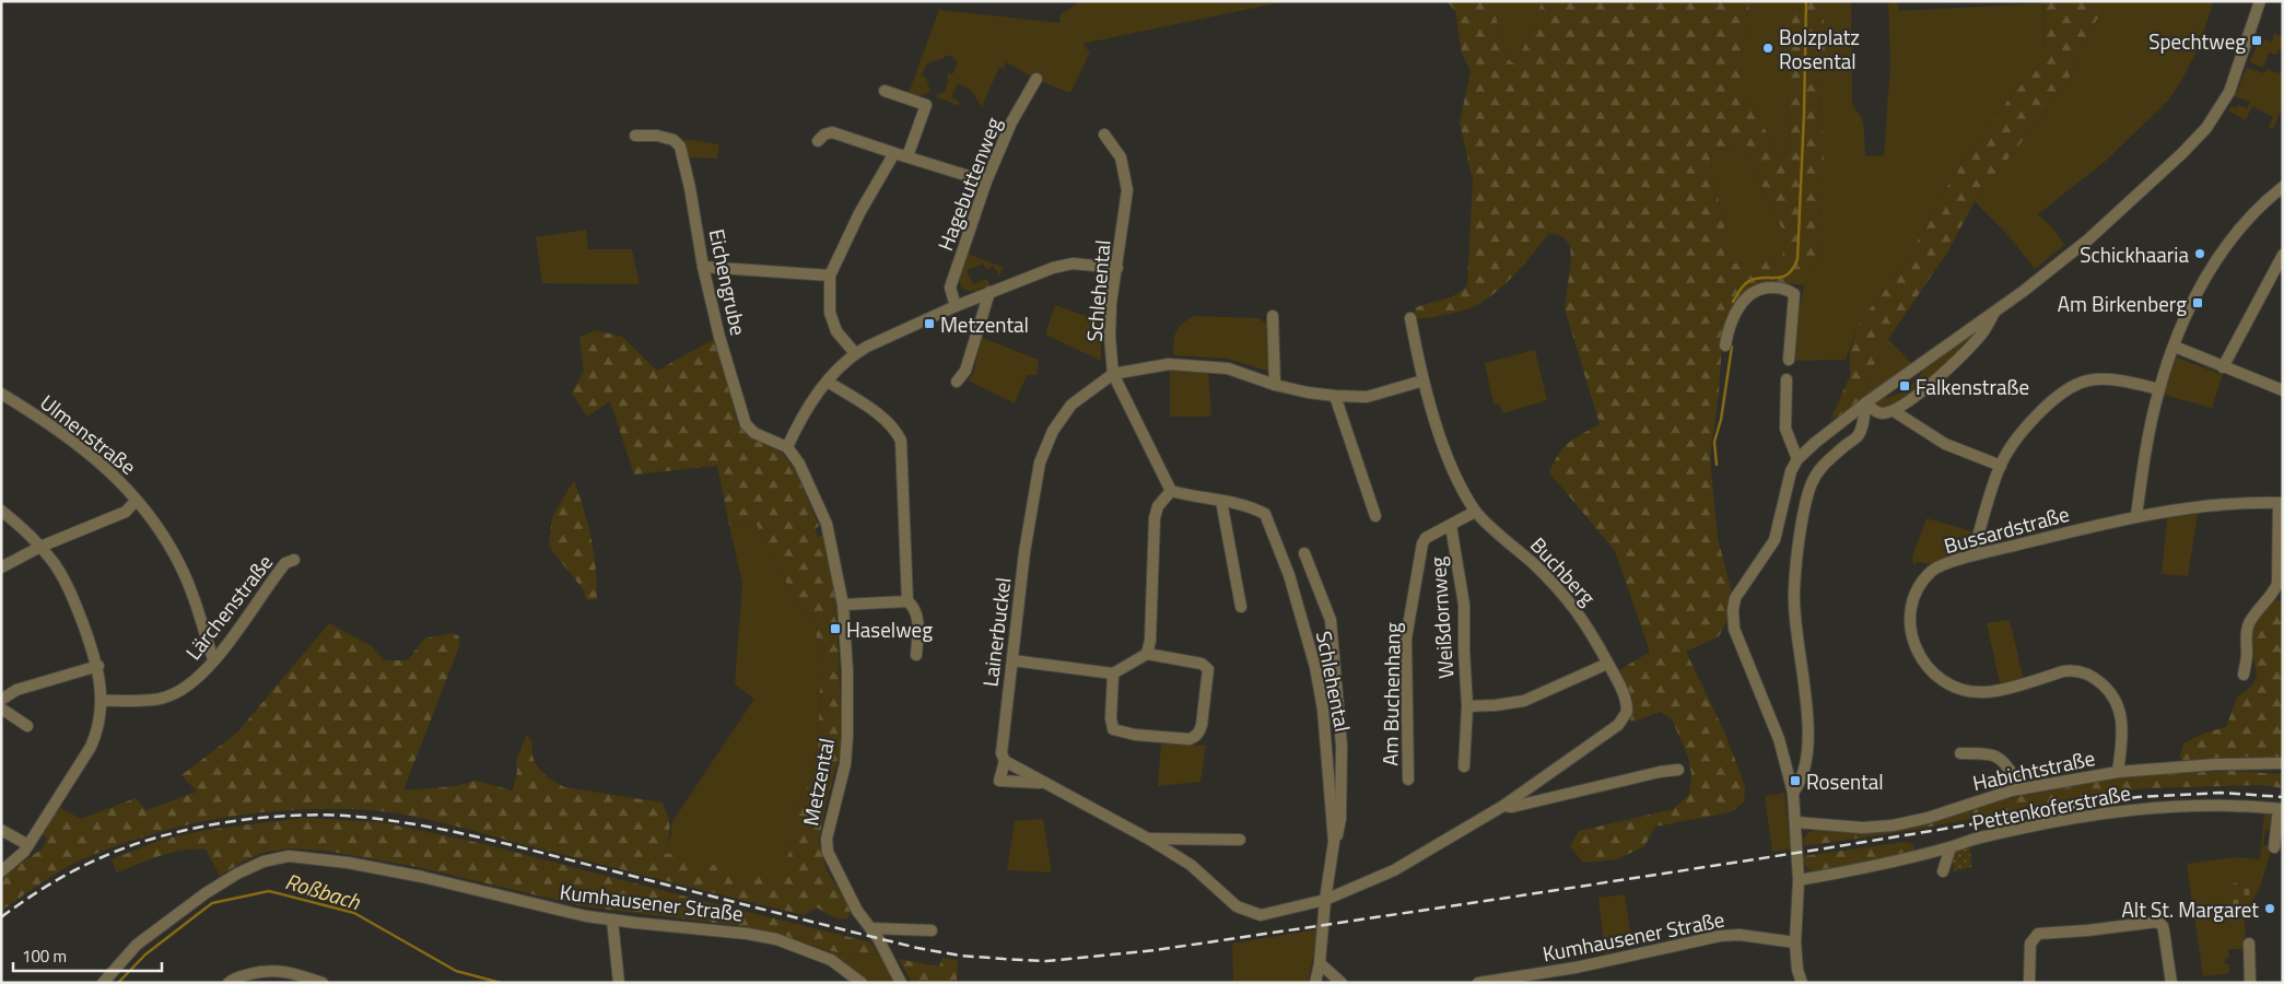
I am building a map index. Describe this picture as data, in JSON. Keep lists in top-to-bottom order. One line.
{"streets":{"street":["Hagebuttenweg","Eichengrube","Schlehental","Ulmenstraße","Bussardstraße","Buchberg","Lärchenstraße","Weißdornweg","Lainerbuckel","Am Buchenhang","Habichtstraße","Metzental","Pettenkoferstraße","Kumhausener Straße"]},"crossings":[["Eichengrube","Metzental"],["Schlehental","Buchberg"],["Schlehental","Lainerbuckel"],["Ulmenstraße","Lärchenstraße"],["Bussardstraße","Habichtstraße"],["Buchberg","Weißdornweg"],["Buchberg","Am Buchenhang"],["Weißdornweg","Am Buchenhang"]],"water":["Roßbach"],"places":{"transit":["Spechtweg","Am Birkenberg","Metzental","Falkenstraße","Haselweg","Rosental"],"other":["Bolzplatz Rosental","Schickhaaria","Alt St. Margaret"]},"scale_bar":"100 m"}
